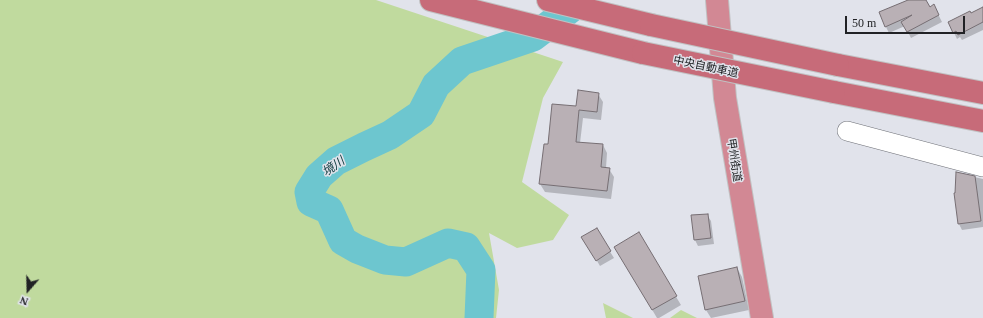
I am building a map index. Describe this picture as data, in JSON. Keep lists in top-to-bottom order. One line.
{"streets":{"highway":["中央自動車道","甲州街道"]},"water":["境川"],"scale_bar":"50 m","north":"bottom"}
